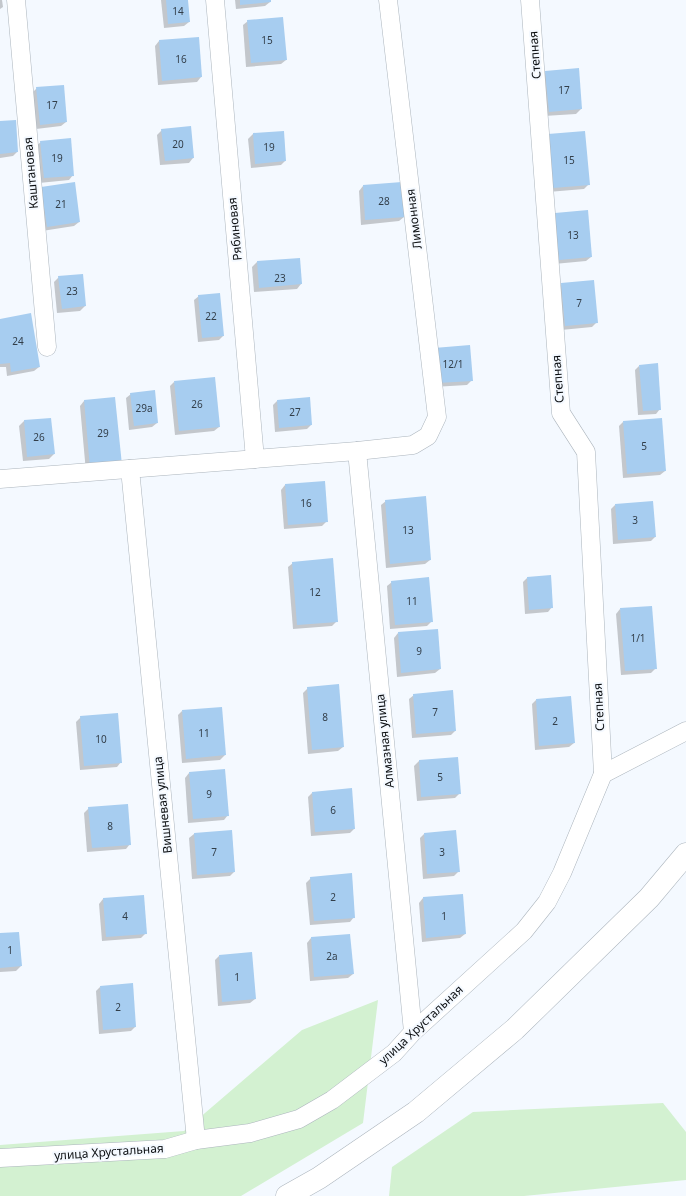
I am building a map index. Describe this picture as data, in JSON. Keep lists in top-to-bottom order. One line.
{"streets":{"street":["Степная","Каштановая","Лимонная","Рябиновая","Алмазная улица","Вишневая улица","улица Хрустальная"]},"crossings":[["Степная","улица Хрустальная"],["Лимонная","Алмазная улица"],["Алмазная улица","улица Хрустальная"],["Вишневая улица","улица Хрустальная"]],"house_numbers":["14","15","16","17","17","20","19","19","15","28","21","13","23","23","7","22","24","12/1","26","29а","27","29","26","5","16","3","13","12","11","1/1","9","7","8","2","11","10","5","9","6","8","7","3","2","4","1","1","2а","1","2"]}
